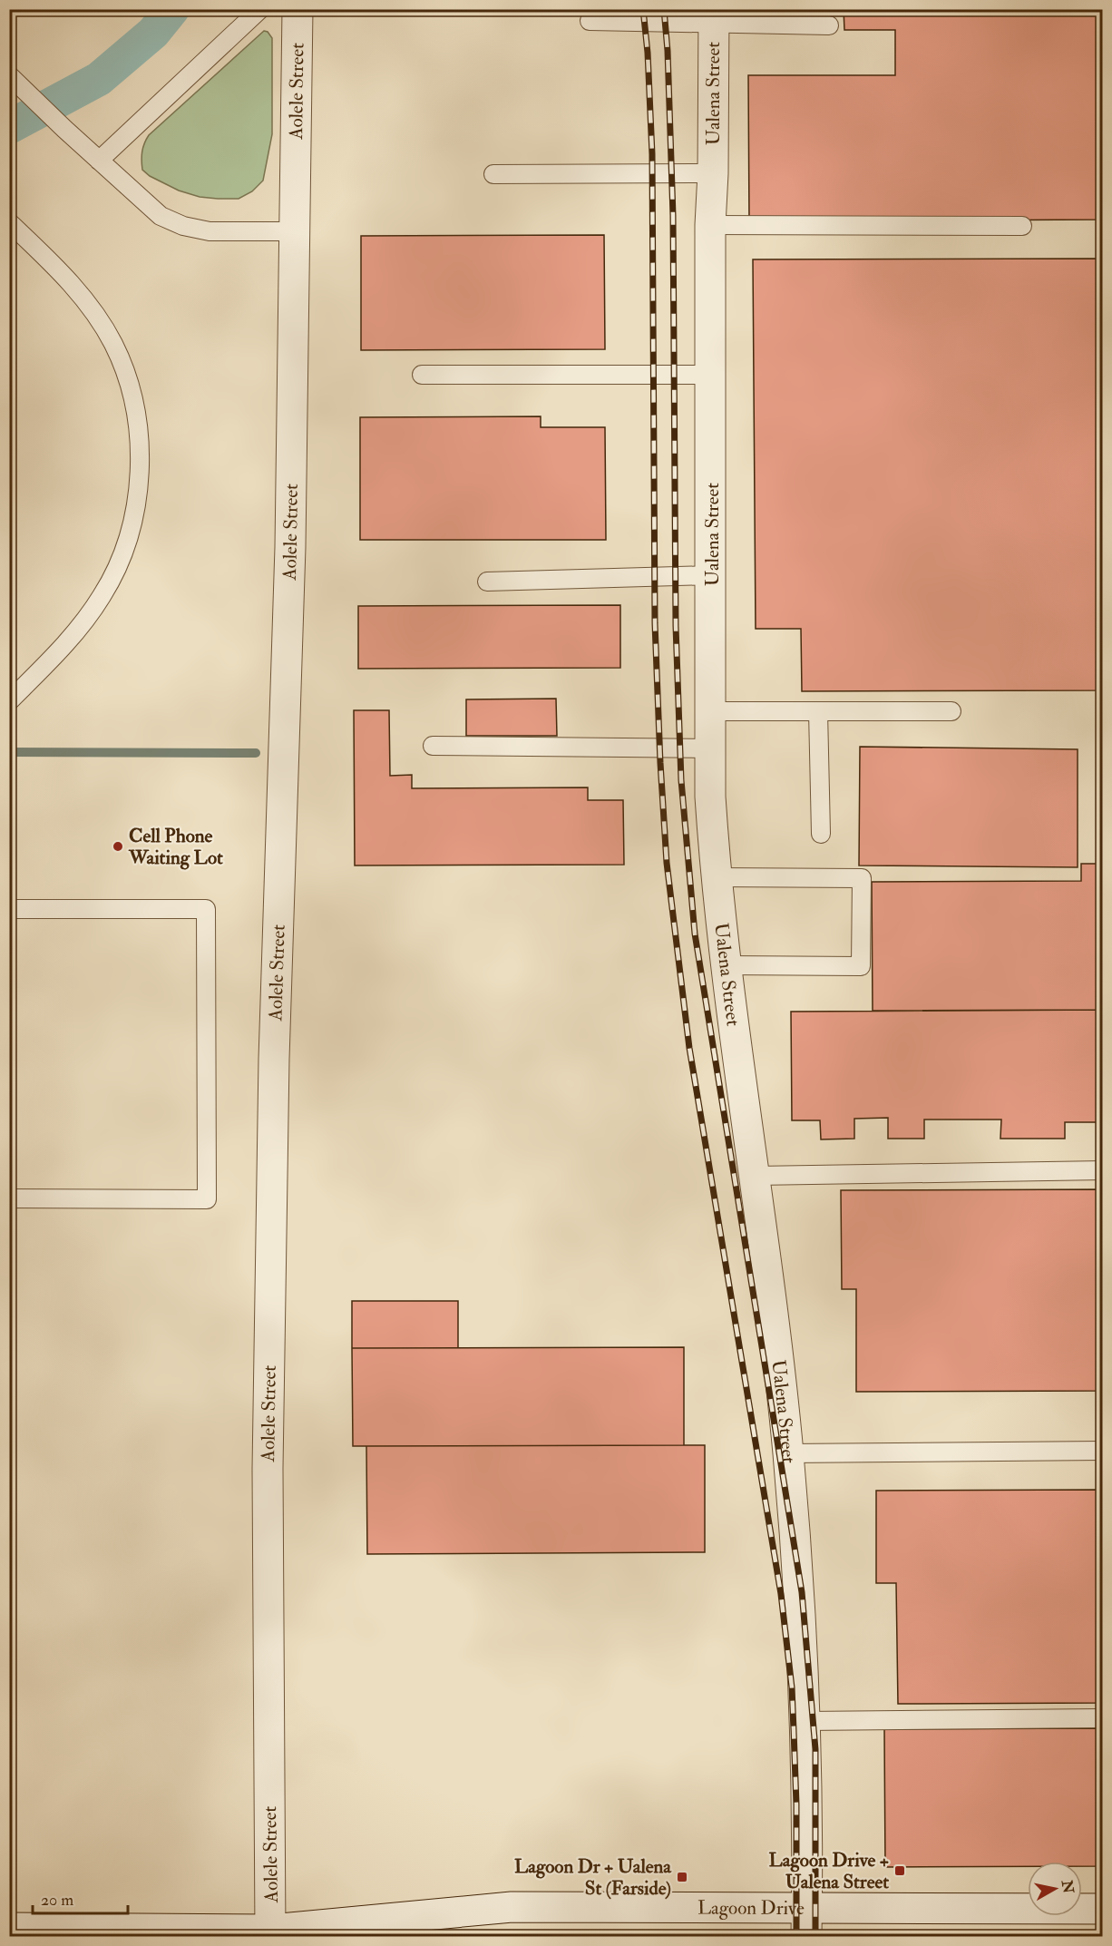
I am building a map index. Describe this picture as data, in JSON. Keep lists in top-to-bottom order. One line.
{"streets":{"street":["Aolele Street","Ualena Street","Lagoon Drive"]},"crossings":[["Aolele Street","Lagoon Drive"],["Ualena Street","Lagoon Drive"]],"places":{"other":["Cell Phone Waiting Lot"],"transit":["Lagoon Drive + Ualena Street","Lagoon Dr + Ualena St (Farside)"]},"scale_bar":"20 m","north":"right"}
